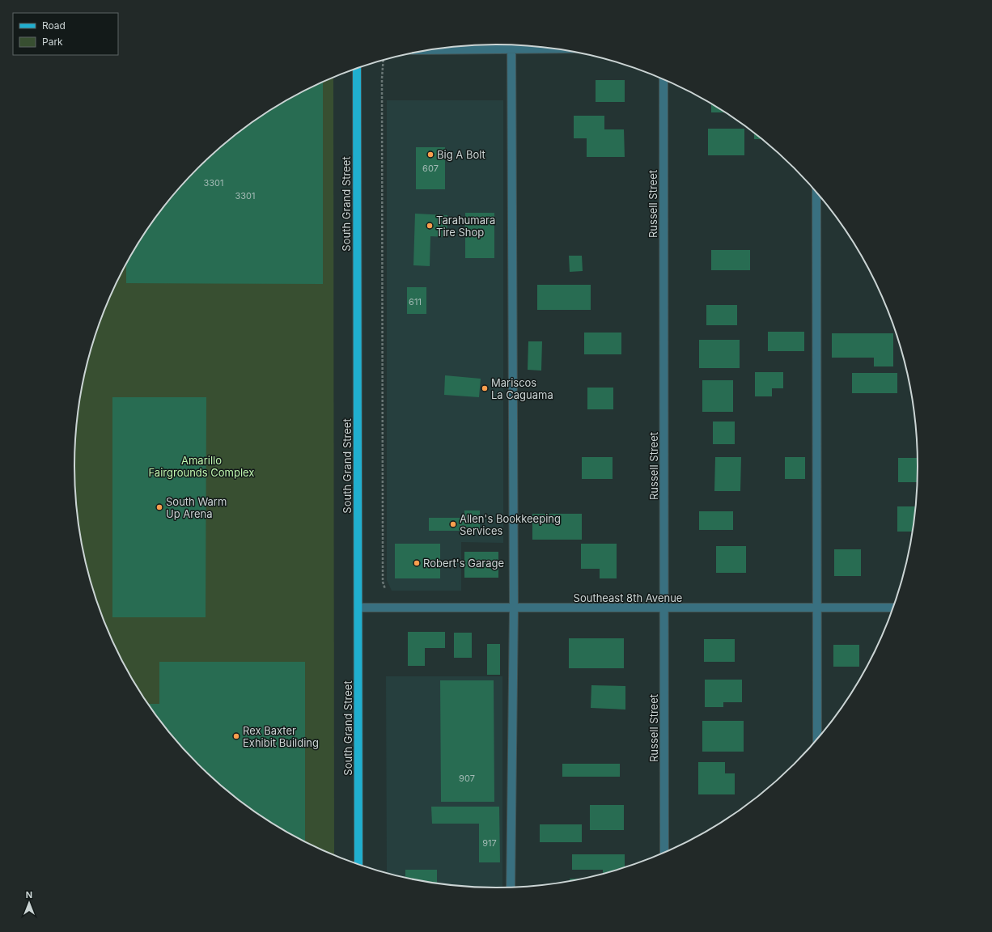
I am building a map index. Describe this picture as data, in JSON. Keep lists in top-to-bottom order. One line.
{"streets":{"main road":["South Grand Street"],"street":["Russell Street","Southeast 8th Avenue"]},"crossings":[["South Grand Street","Southeast 8th Avenue"],["Russell Street","Southeast 8th Avenue"]],"parks":["Amarillo Fairgrounds Complex"],"places":["Big A Bolt","Tarahumara Tire Shop","Mariscos La Caguama","South Warm Up Arena","Allen's Bookkeeping Services","Robert's Garage","Rex Baxter Exhibit Building"],"house_numbers":["607","3301","3301","611","907","917"],"legend":["Road","Park"],"north":"top"}
